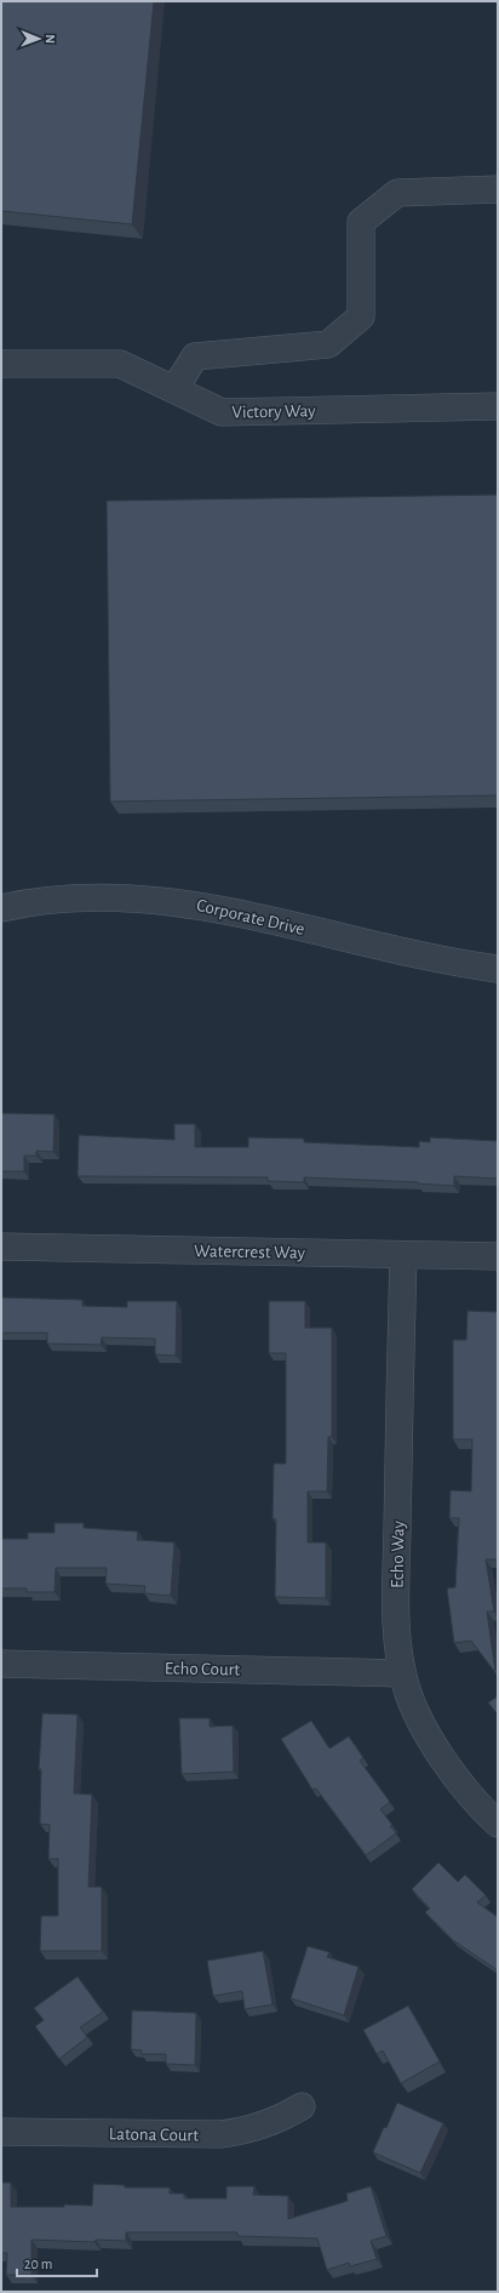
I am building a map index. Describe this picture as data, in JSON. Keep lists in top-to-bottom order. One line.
{"streets":{"street":["Victory Way","Corporate Drive","Watercrest Way","Echo Way","Echo Court","Latona Court"]},"crossings":[["Watercrest Way","Echo Way"],["Echo Way","Echo Court"]],"scale_bar":"20 m","north":"right"}
